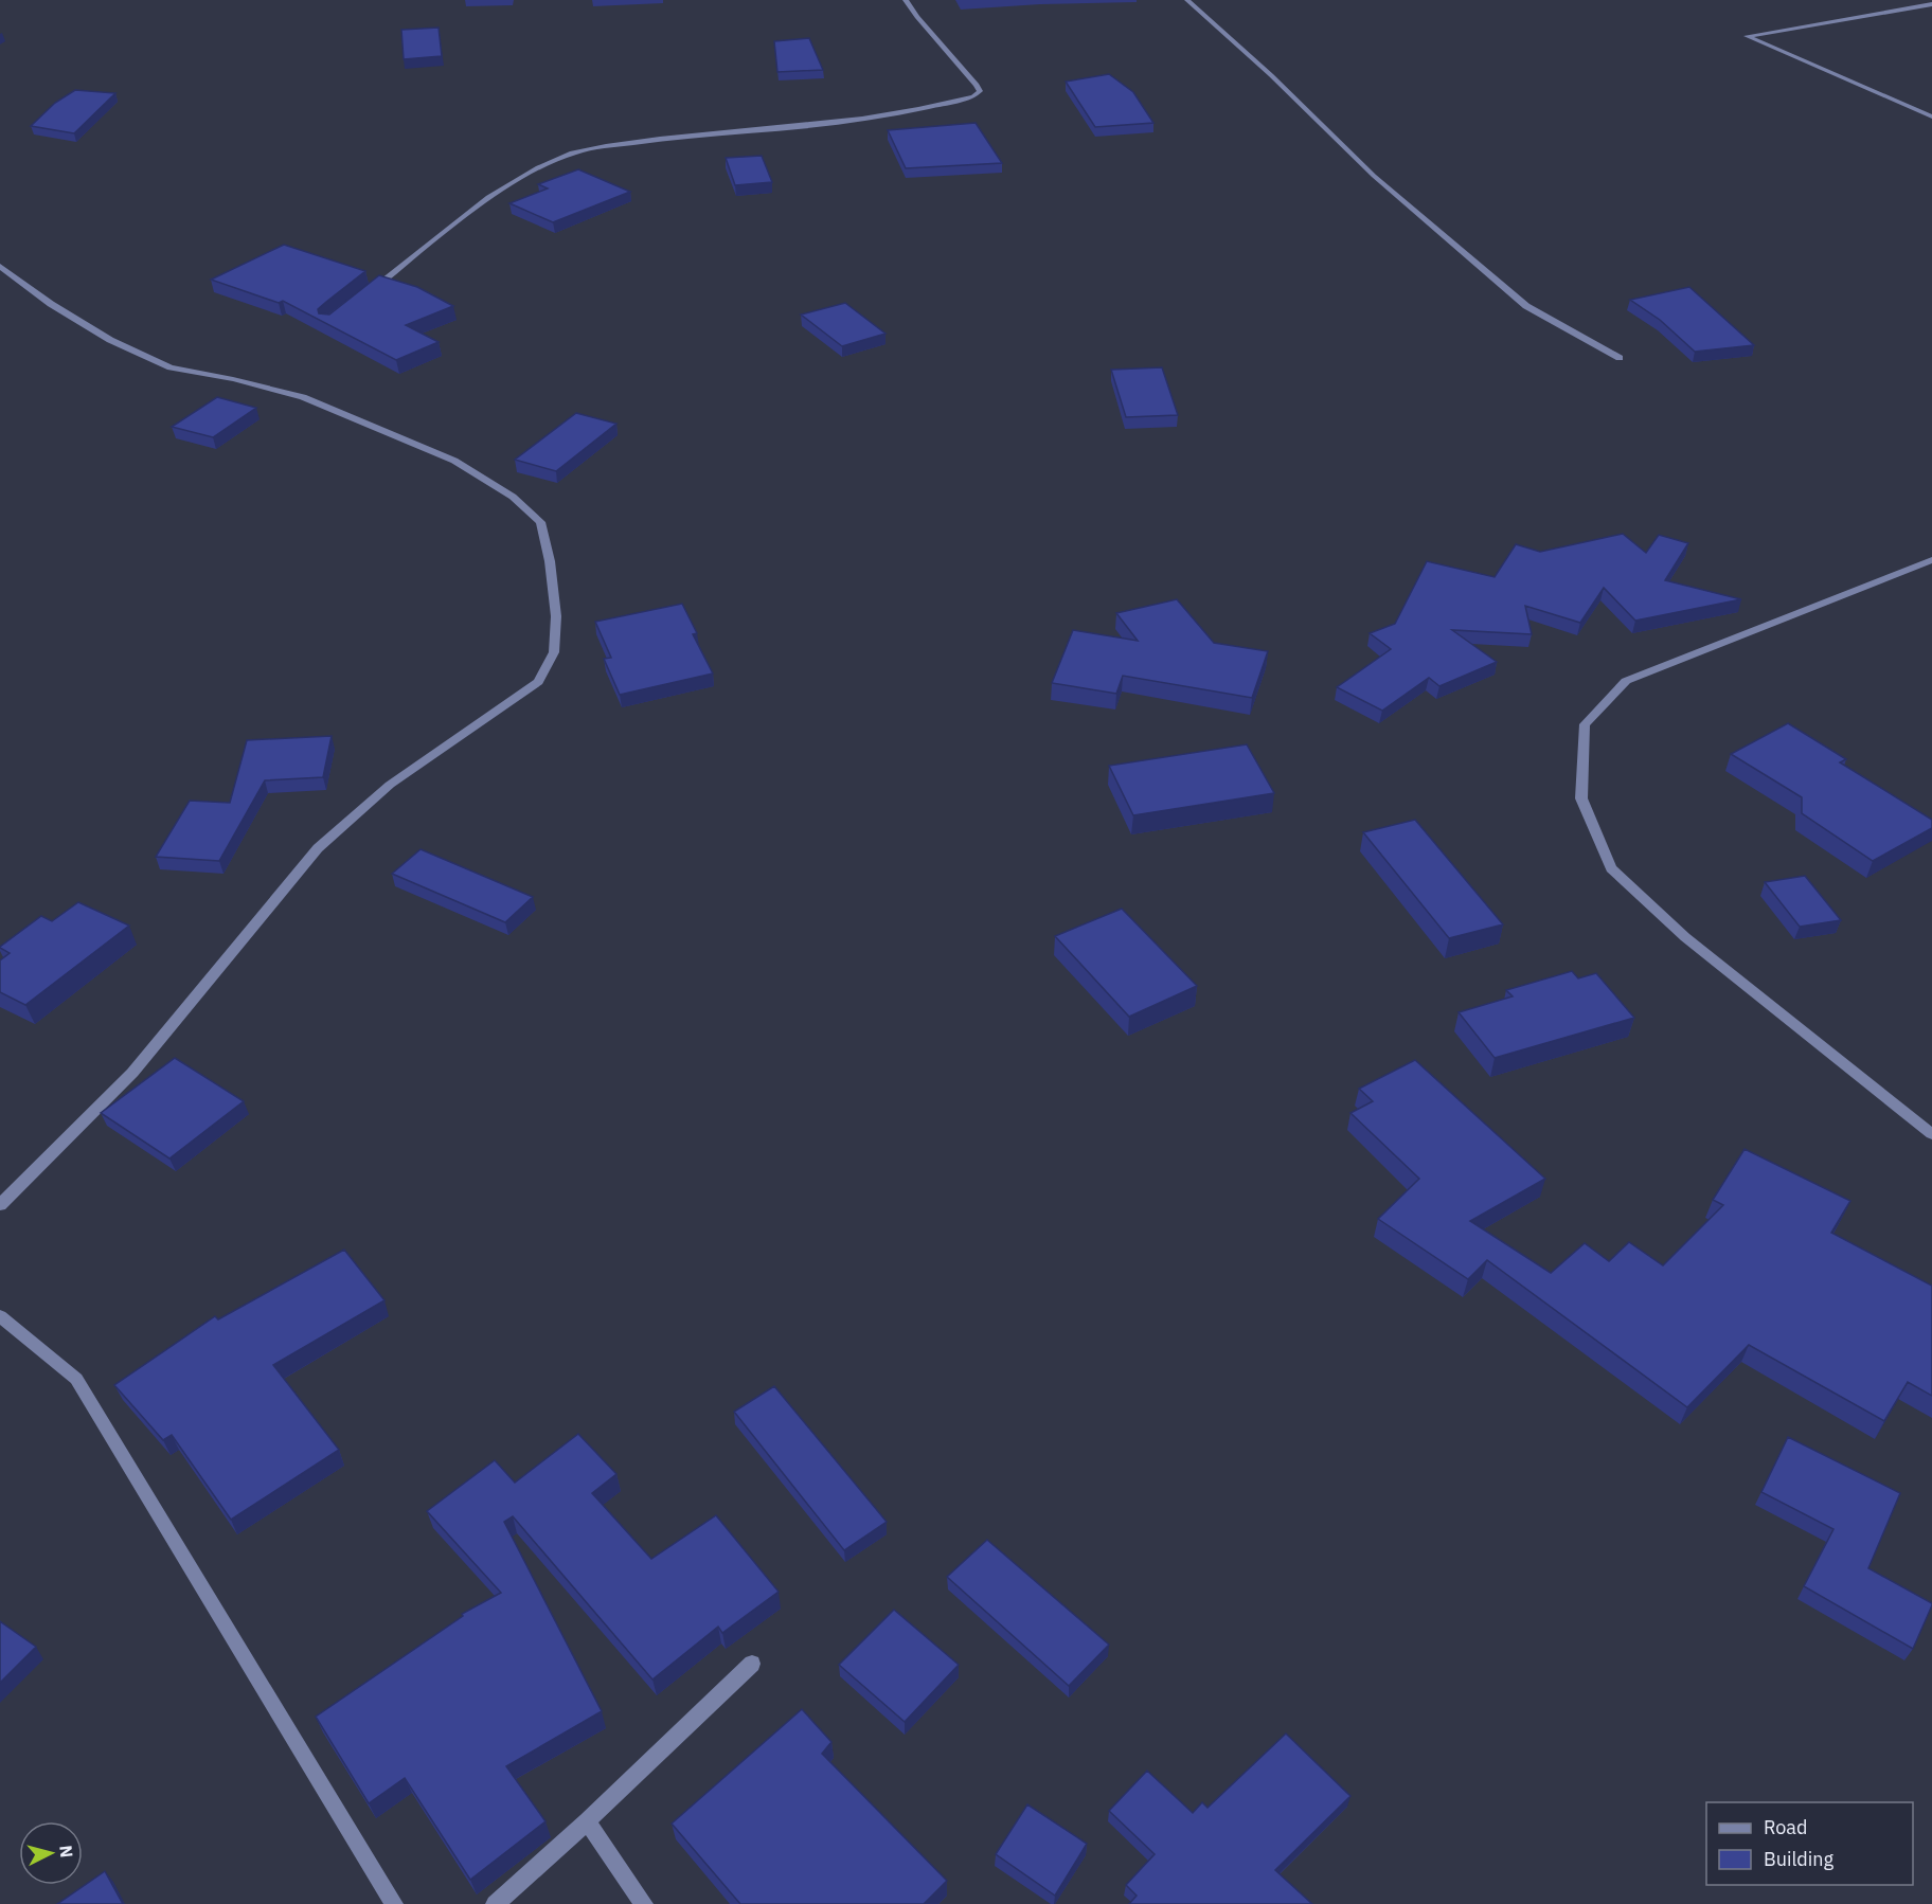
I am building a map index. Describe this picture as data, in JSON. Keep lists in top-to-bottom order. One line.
{"legend":["Road","Building"],"north":"right"}
